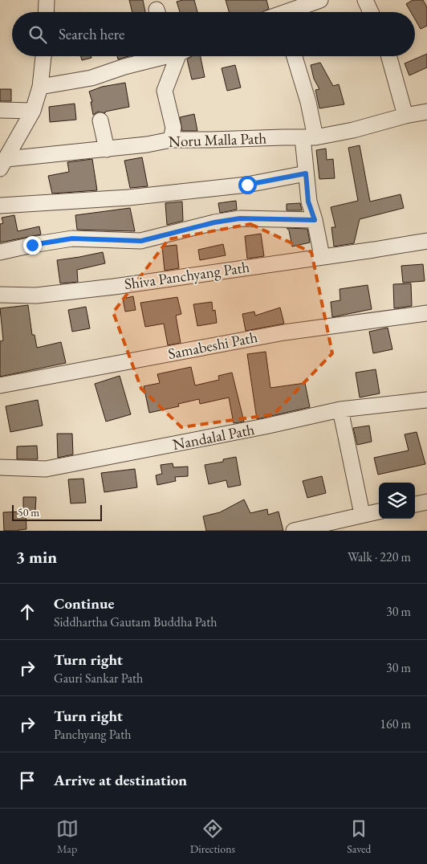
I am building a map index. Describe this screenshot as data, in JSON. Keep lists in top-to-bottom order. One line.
{"streets":{"street":["Noru Malla Path","Shiva Panchyang Path","Samabeshi Path","Nandalal Path"]},"scale_bar":"50 m","page":{"search":"Search here","scale":"50 m","heading":["3 min","Walk · 220 m"],"list":[["Continue","Siddhartha Gautam Buddha Path","30 m"],["Turn right","Gauri Sankar Path","30 m"],["Turn right","Panchyang Path","160 m"],"Arrive at destination"],"nav":["Map","Directions","Saved"]}}
